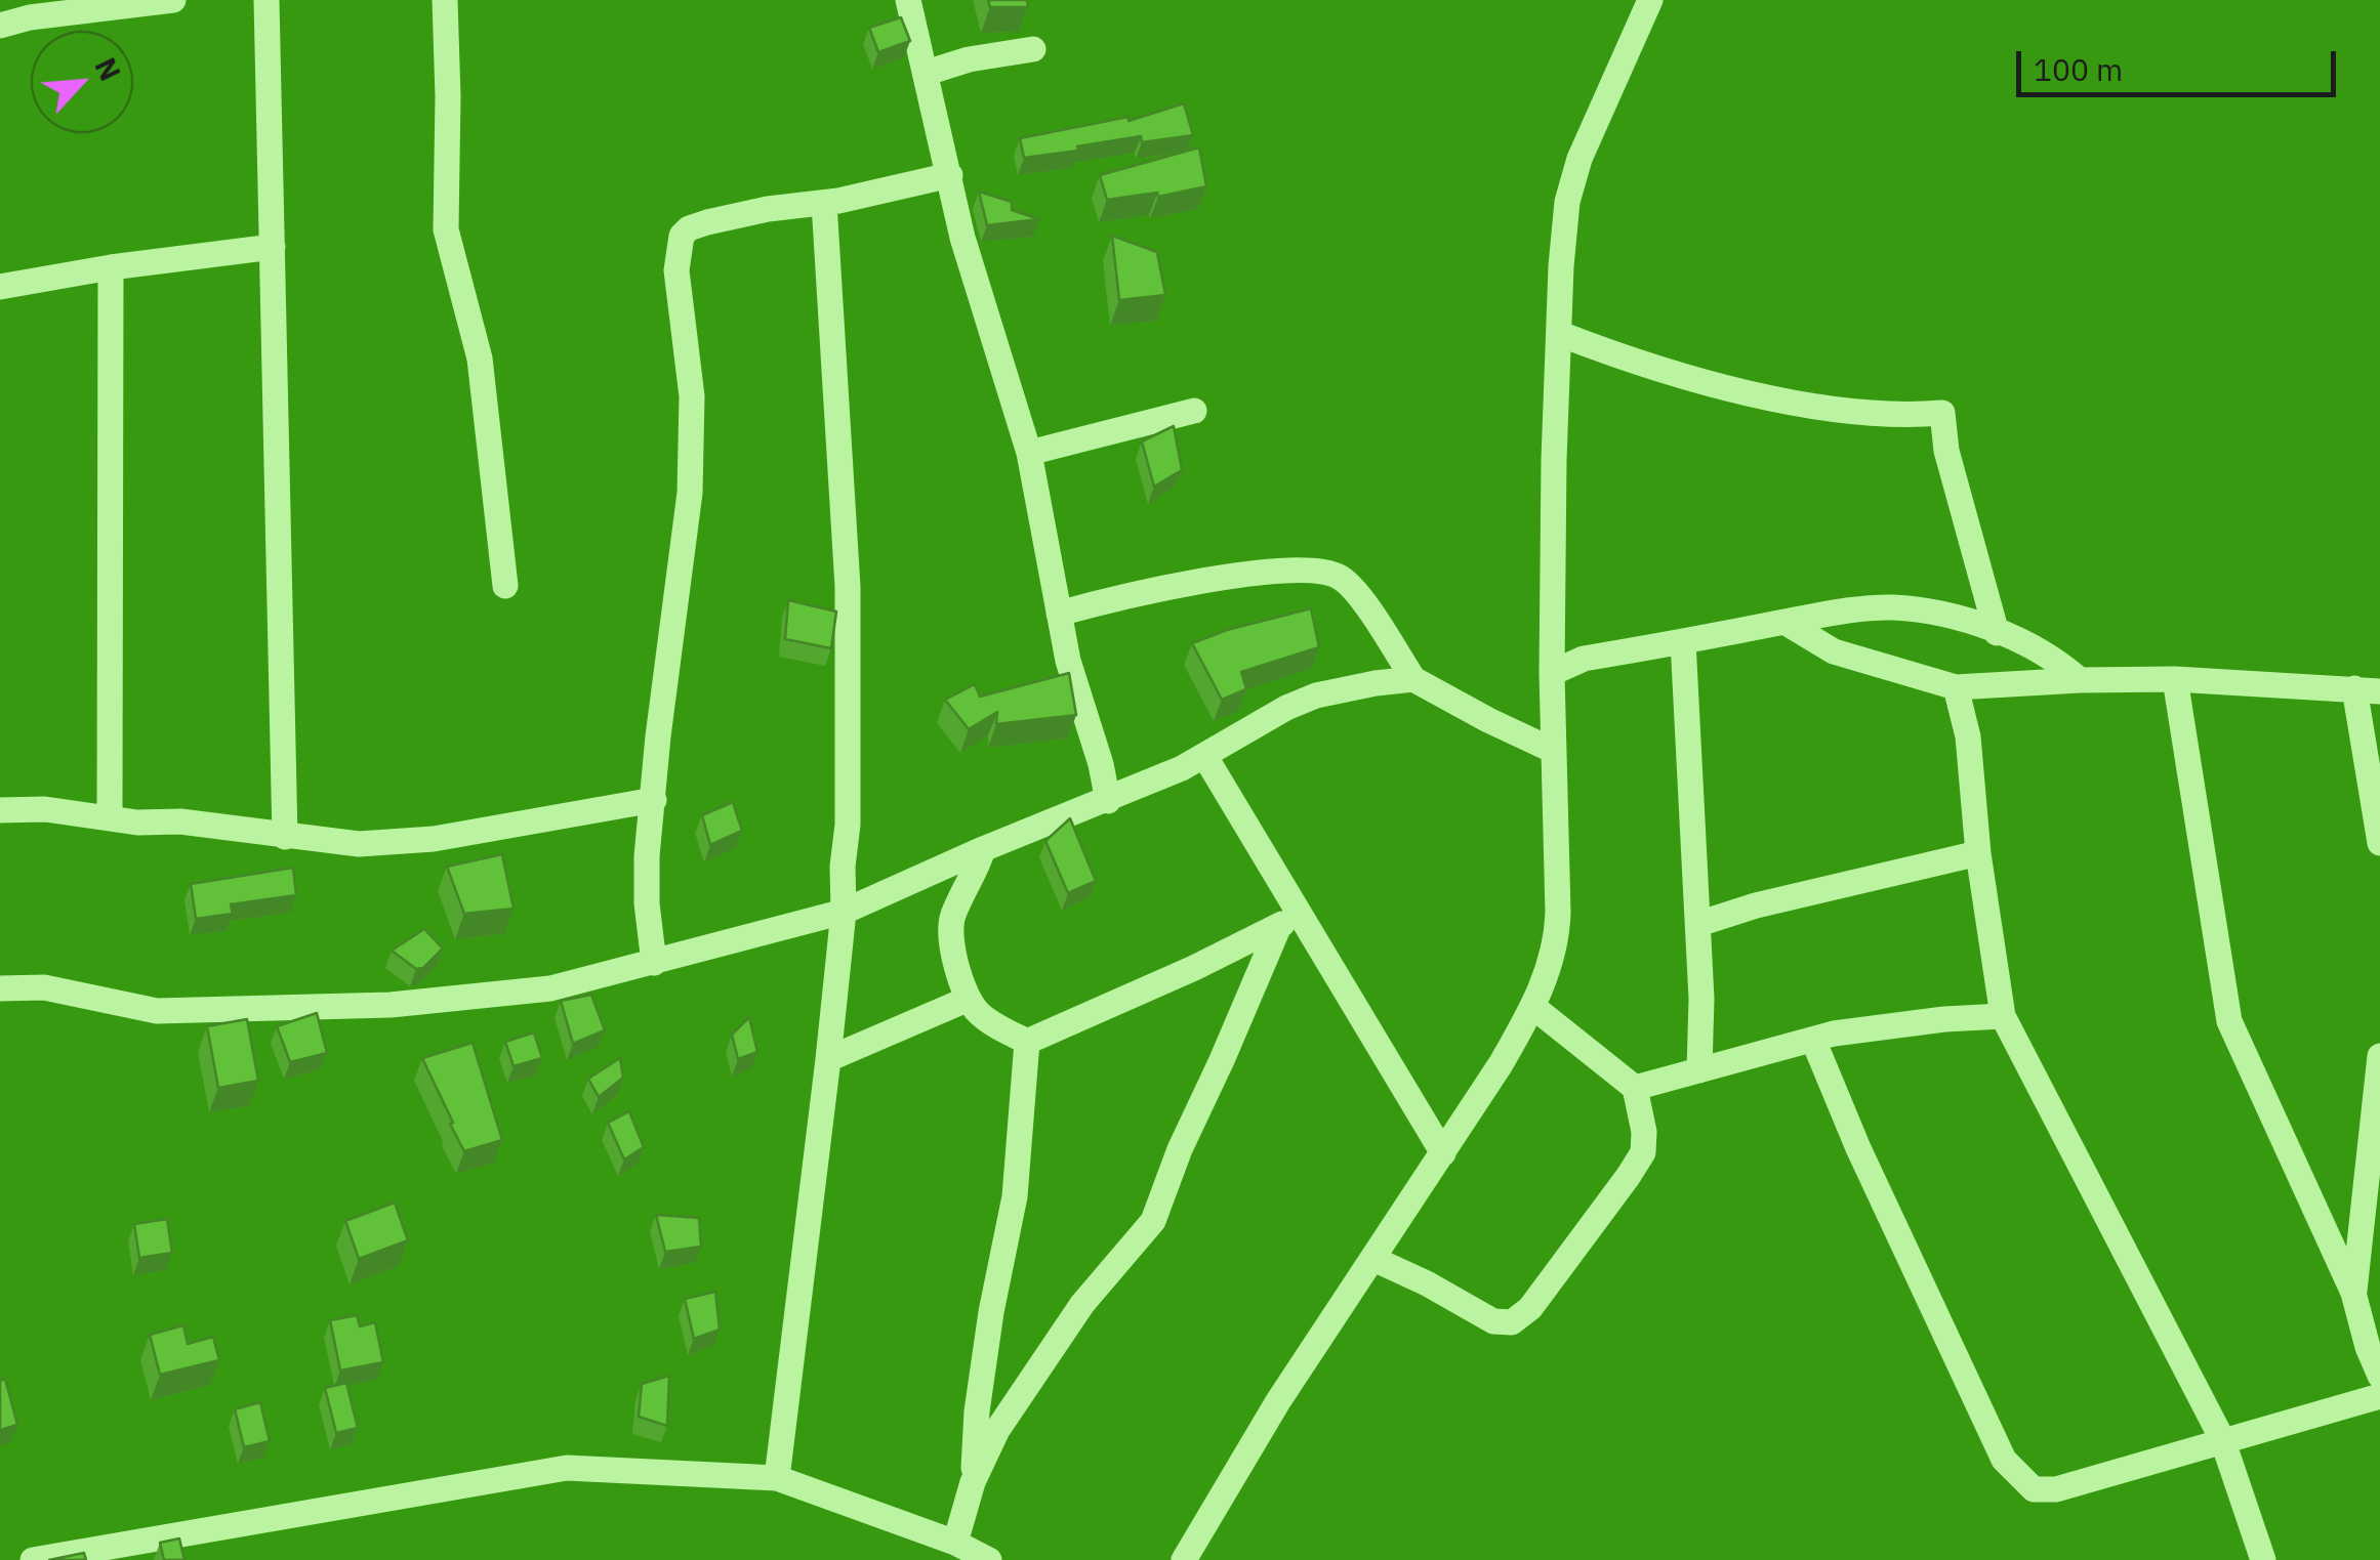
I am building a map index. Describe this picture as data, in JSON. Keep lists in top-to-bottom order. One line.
{"scale_bar":"100 m","north":"top right"}
